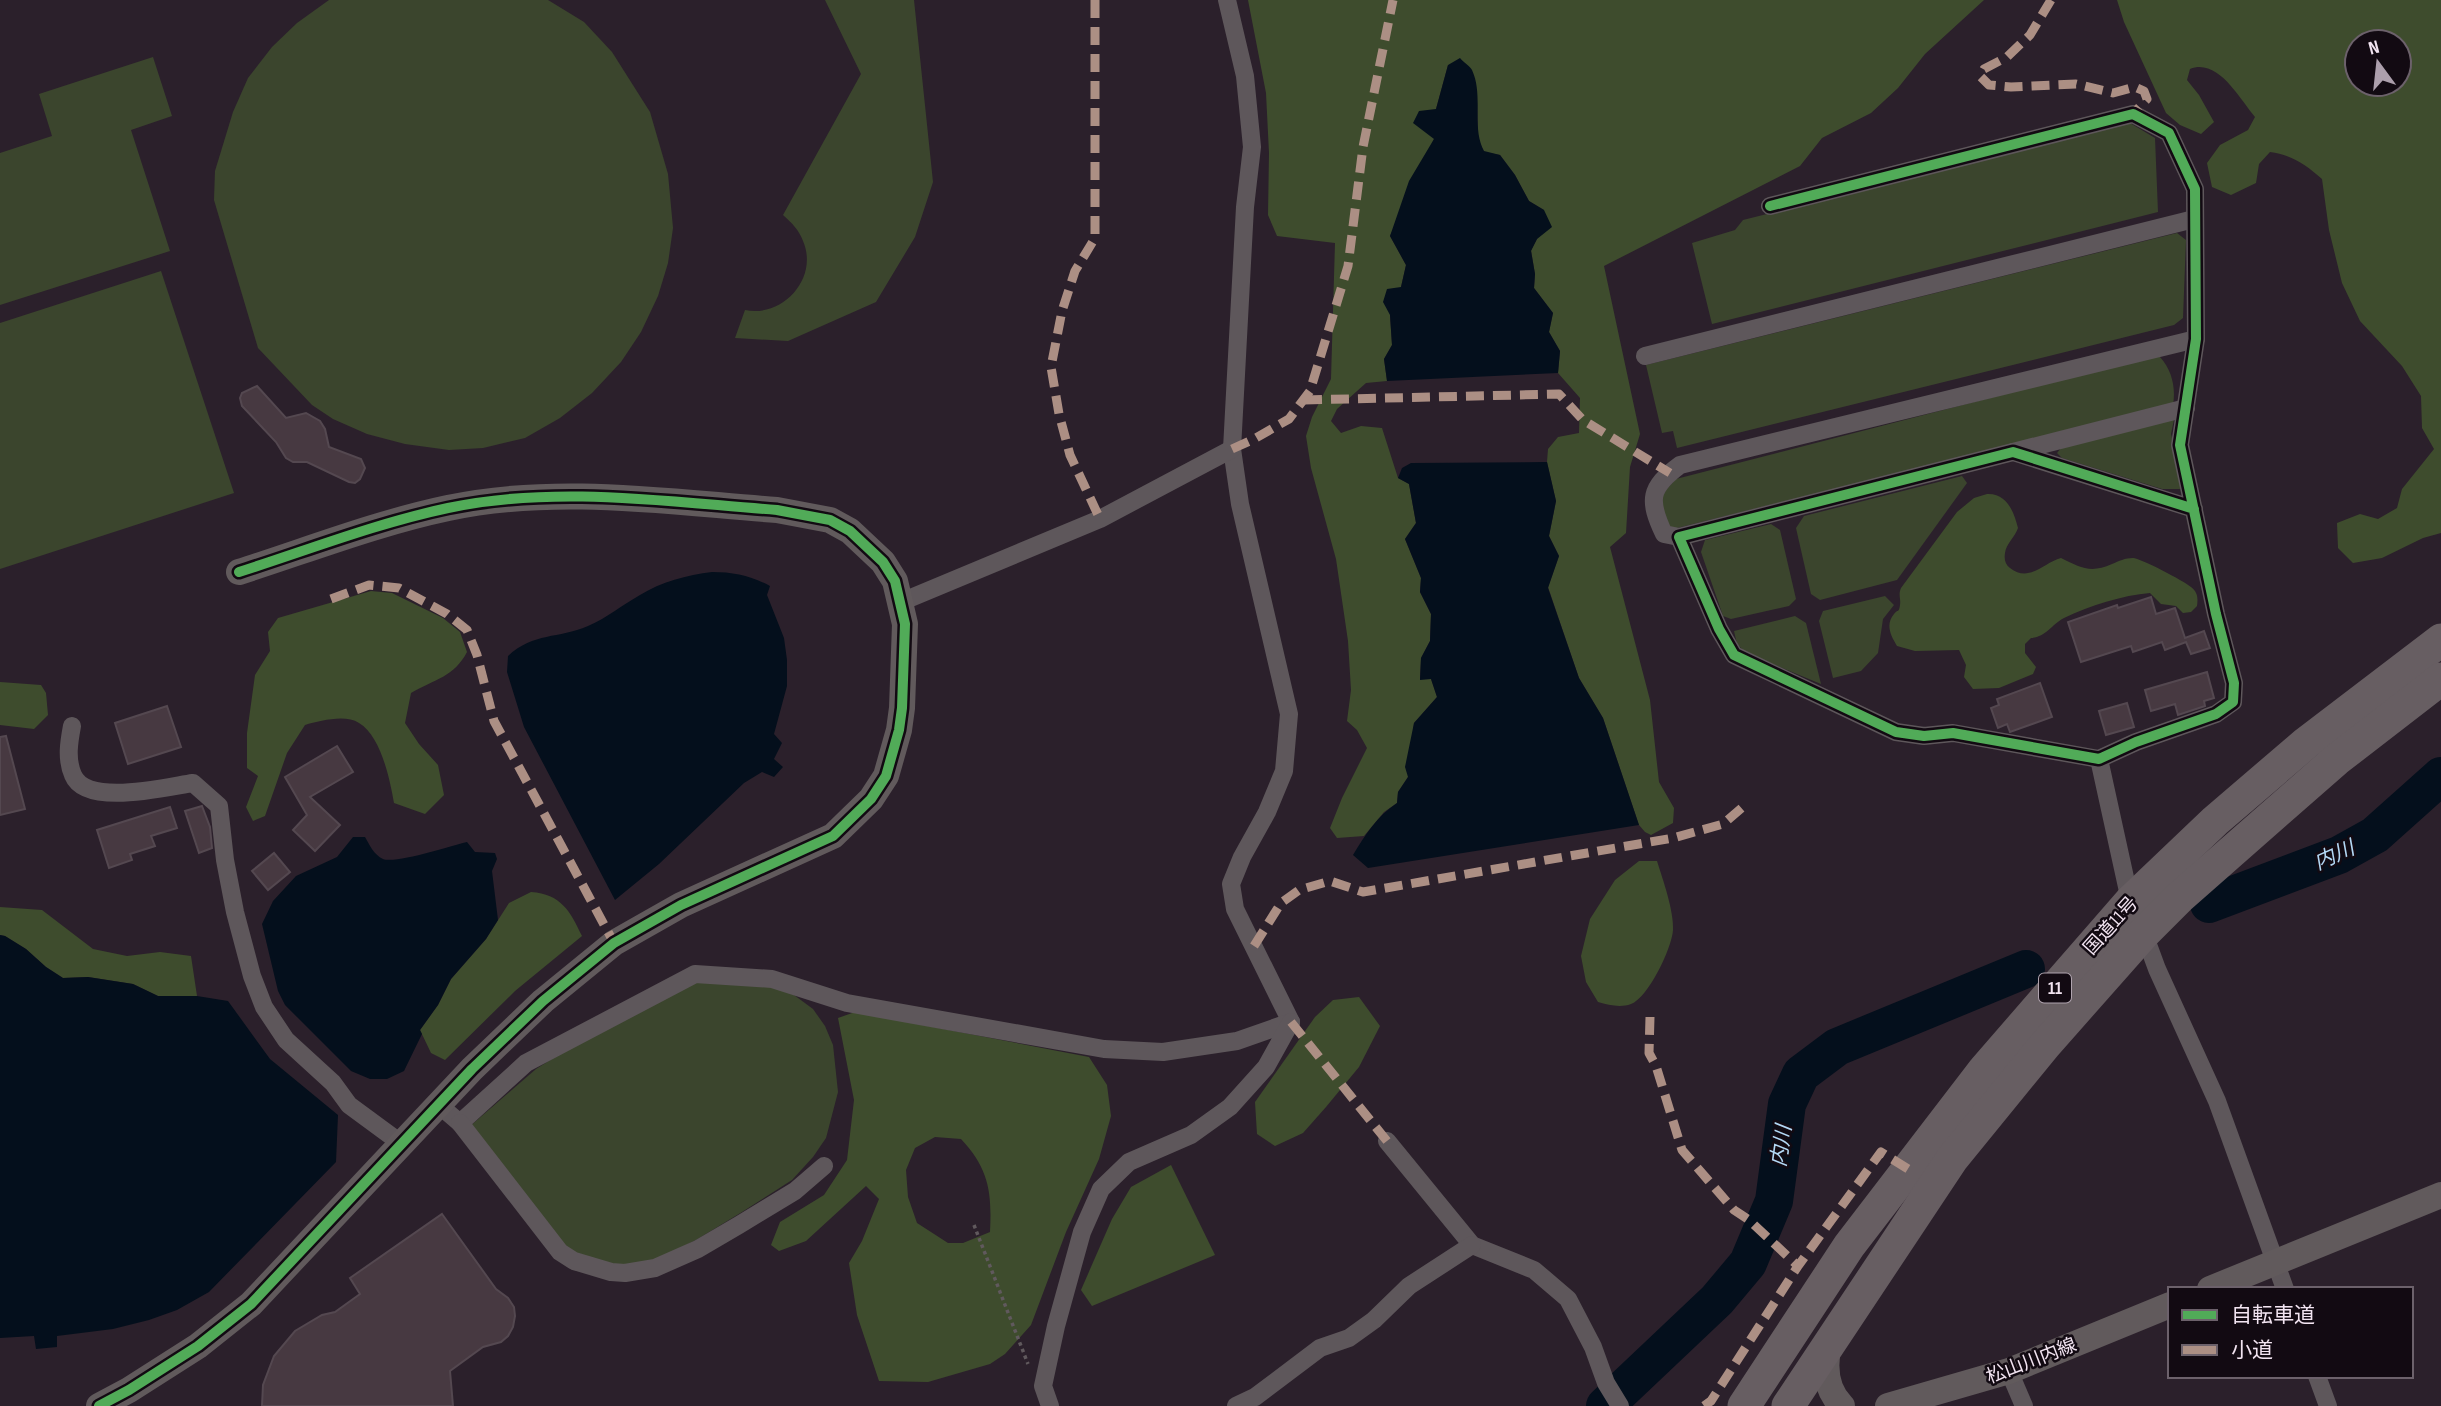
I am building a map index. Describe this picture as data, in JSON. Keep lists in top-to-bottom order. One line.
{"streets":{"highway":["国道11号","11"],"street":["松山川内線"]},"water":["内川"],"legend":["自転車道","小道"],"north":"top"}
